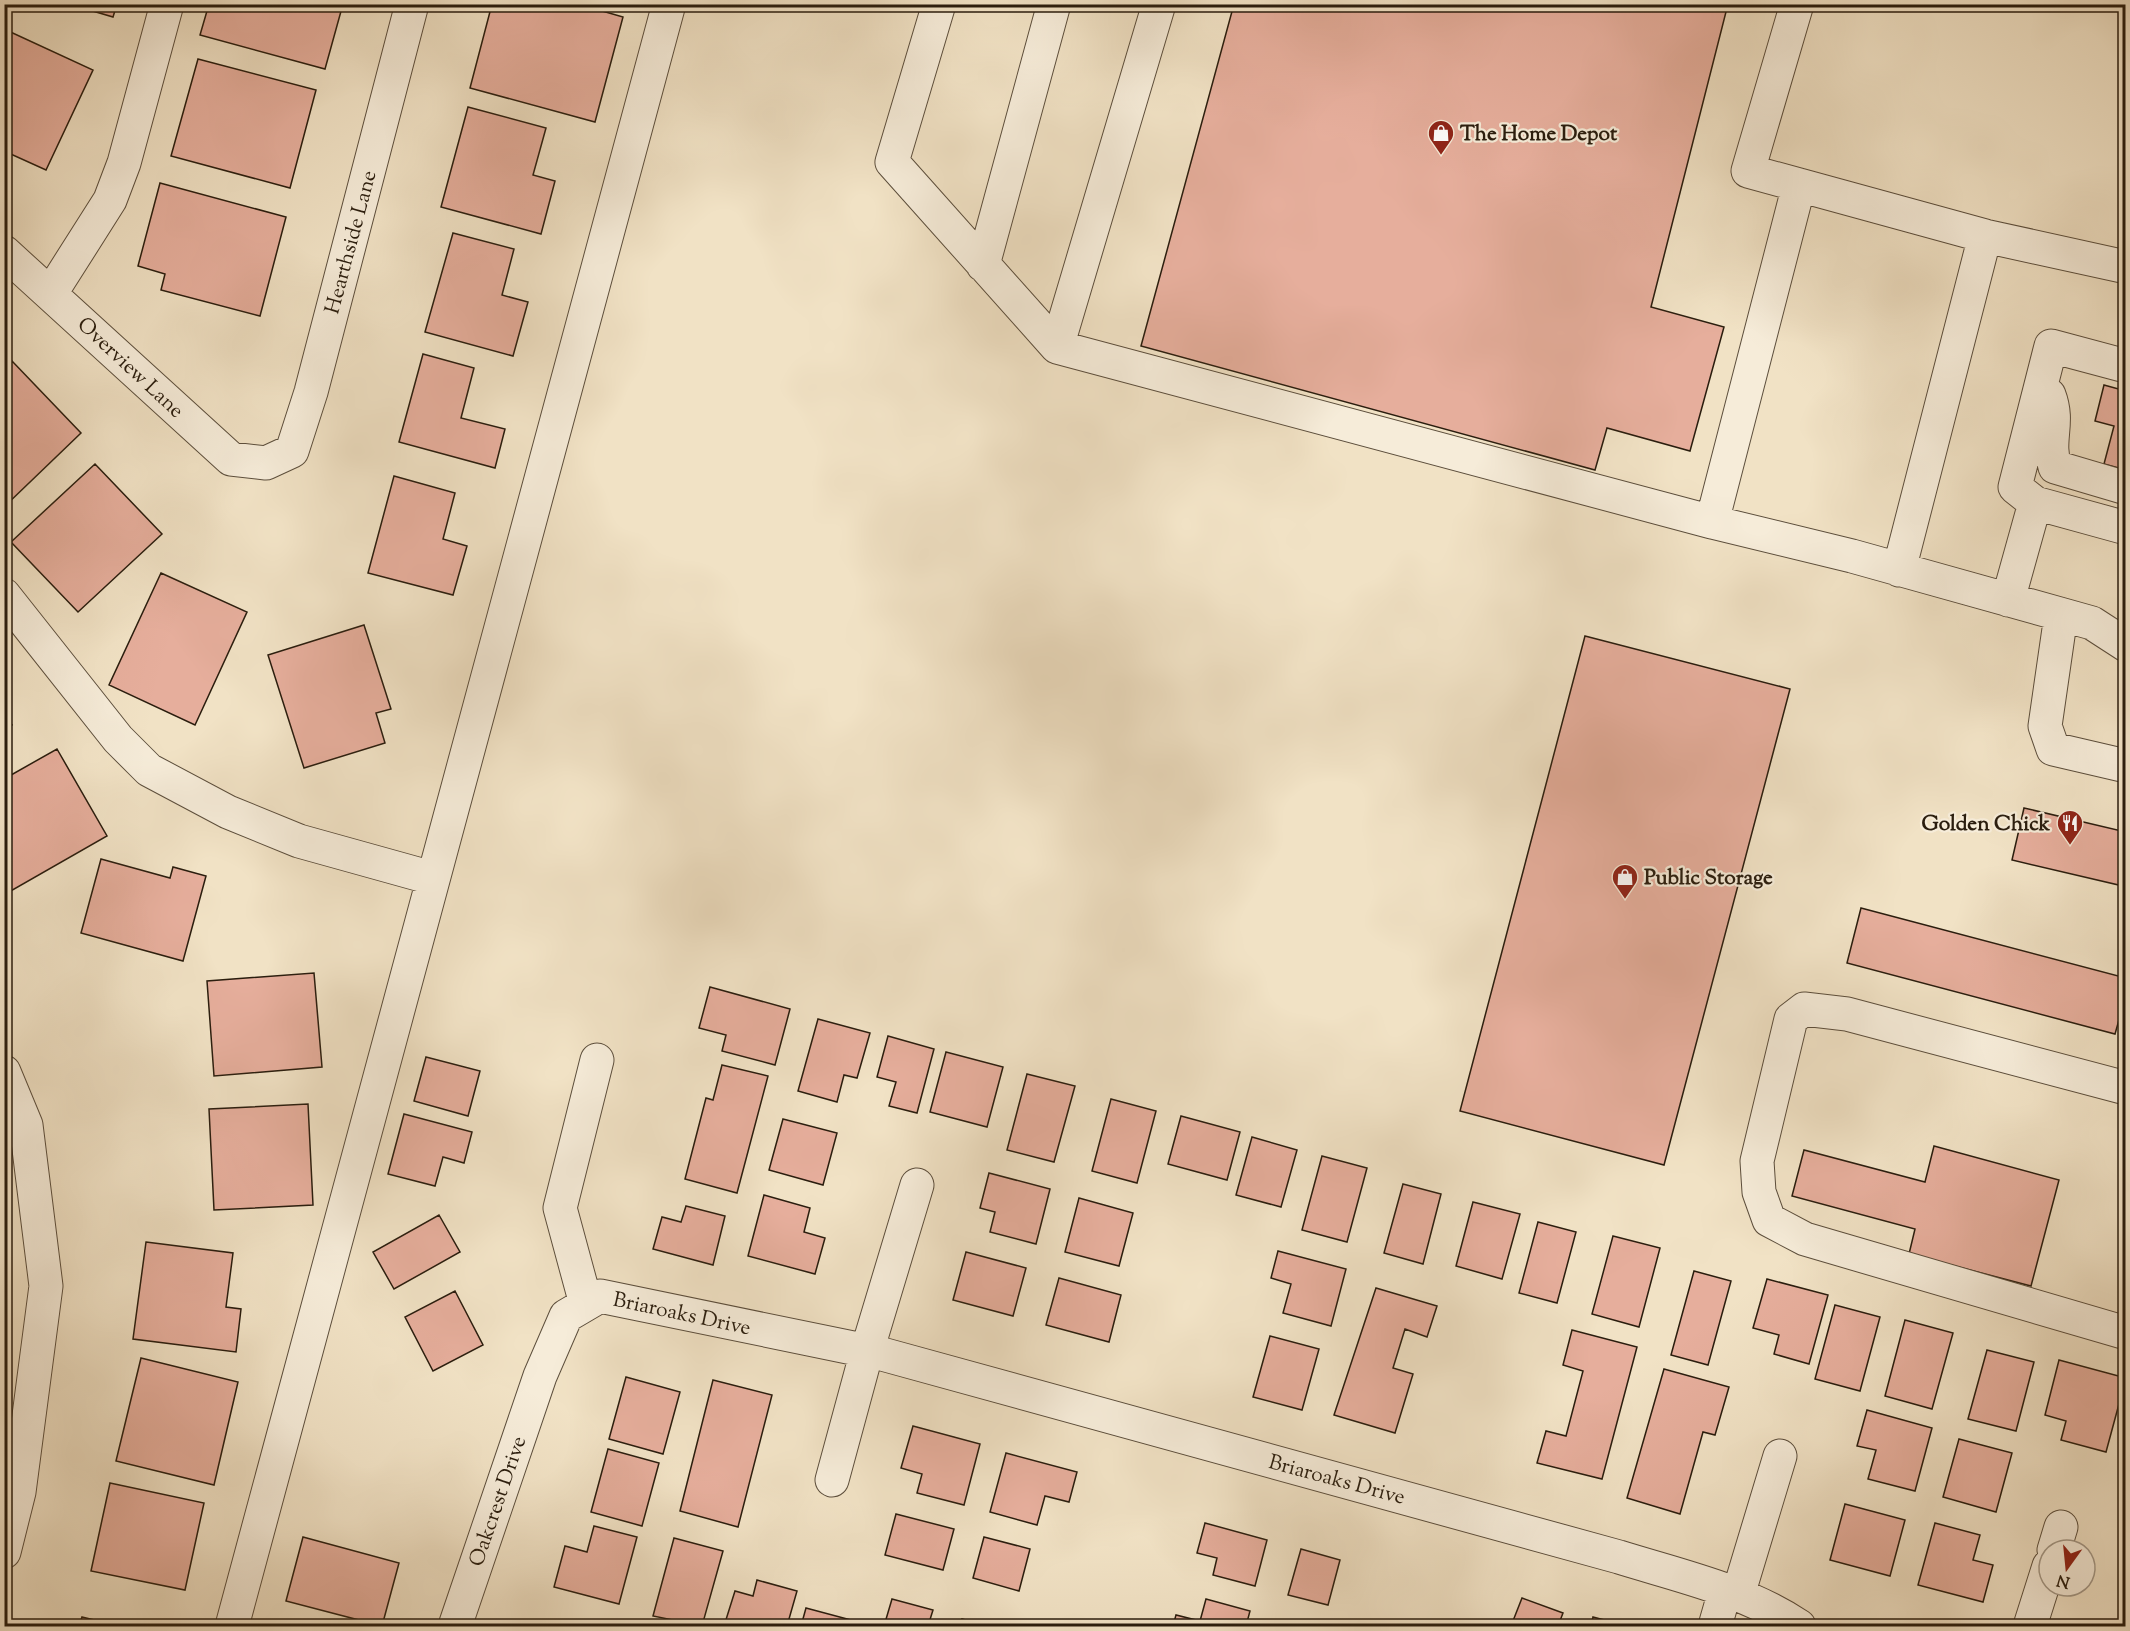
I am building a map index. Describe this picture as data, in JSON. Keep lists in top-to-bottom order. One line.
{"streets":{"street":["Hearthside Lane","Overview Lane","Briaroaks Drive","Oakcrest Drive"]},"crossings":[["Hearthside Lane","Overview Lane"],["Briaroaks Drive","Oakcrest Drive"]],"places":{"shop":["The Home Depot","Public Storage"],"restaurant":["Golden Chick"]},"north":"bottom"}
